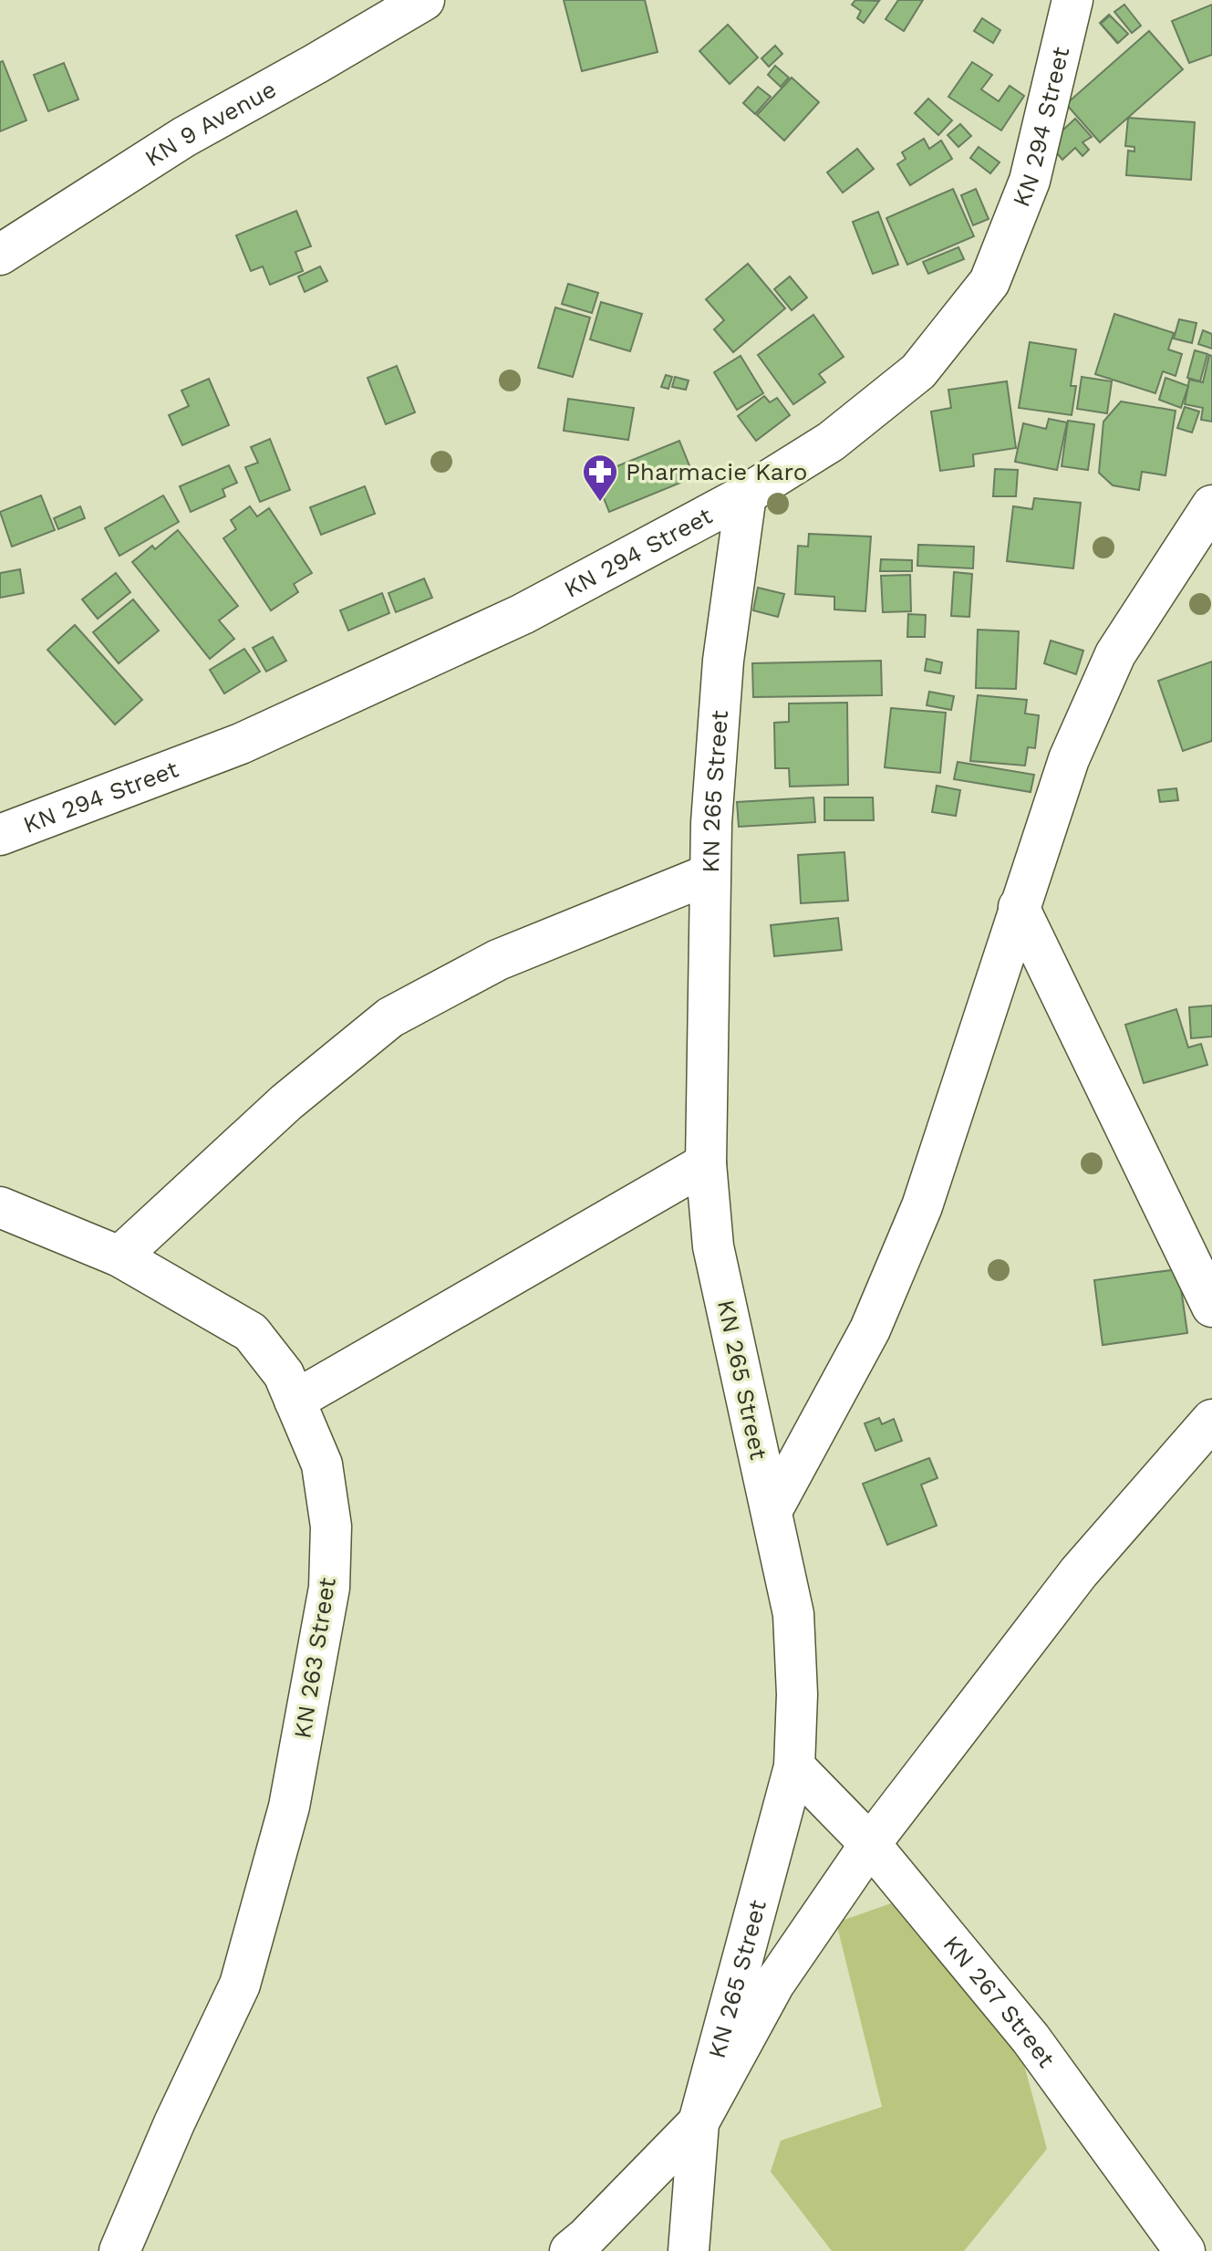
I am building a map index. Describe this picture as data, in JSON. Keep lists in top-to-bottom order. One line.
{"streets":{"street":["KN 9 Avenue","KN 294 Street","KN 265 Street","KN 263 Street","KN 267 Street"]},"crossings":[["KN 294 Street","KN 265 Street"],["KN 265 Street","KN 267 Street"]],"places":{"pharmacy":["Pharmacie Karo"]}}
